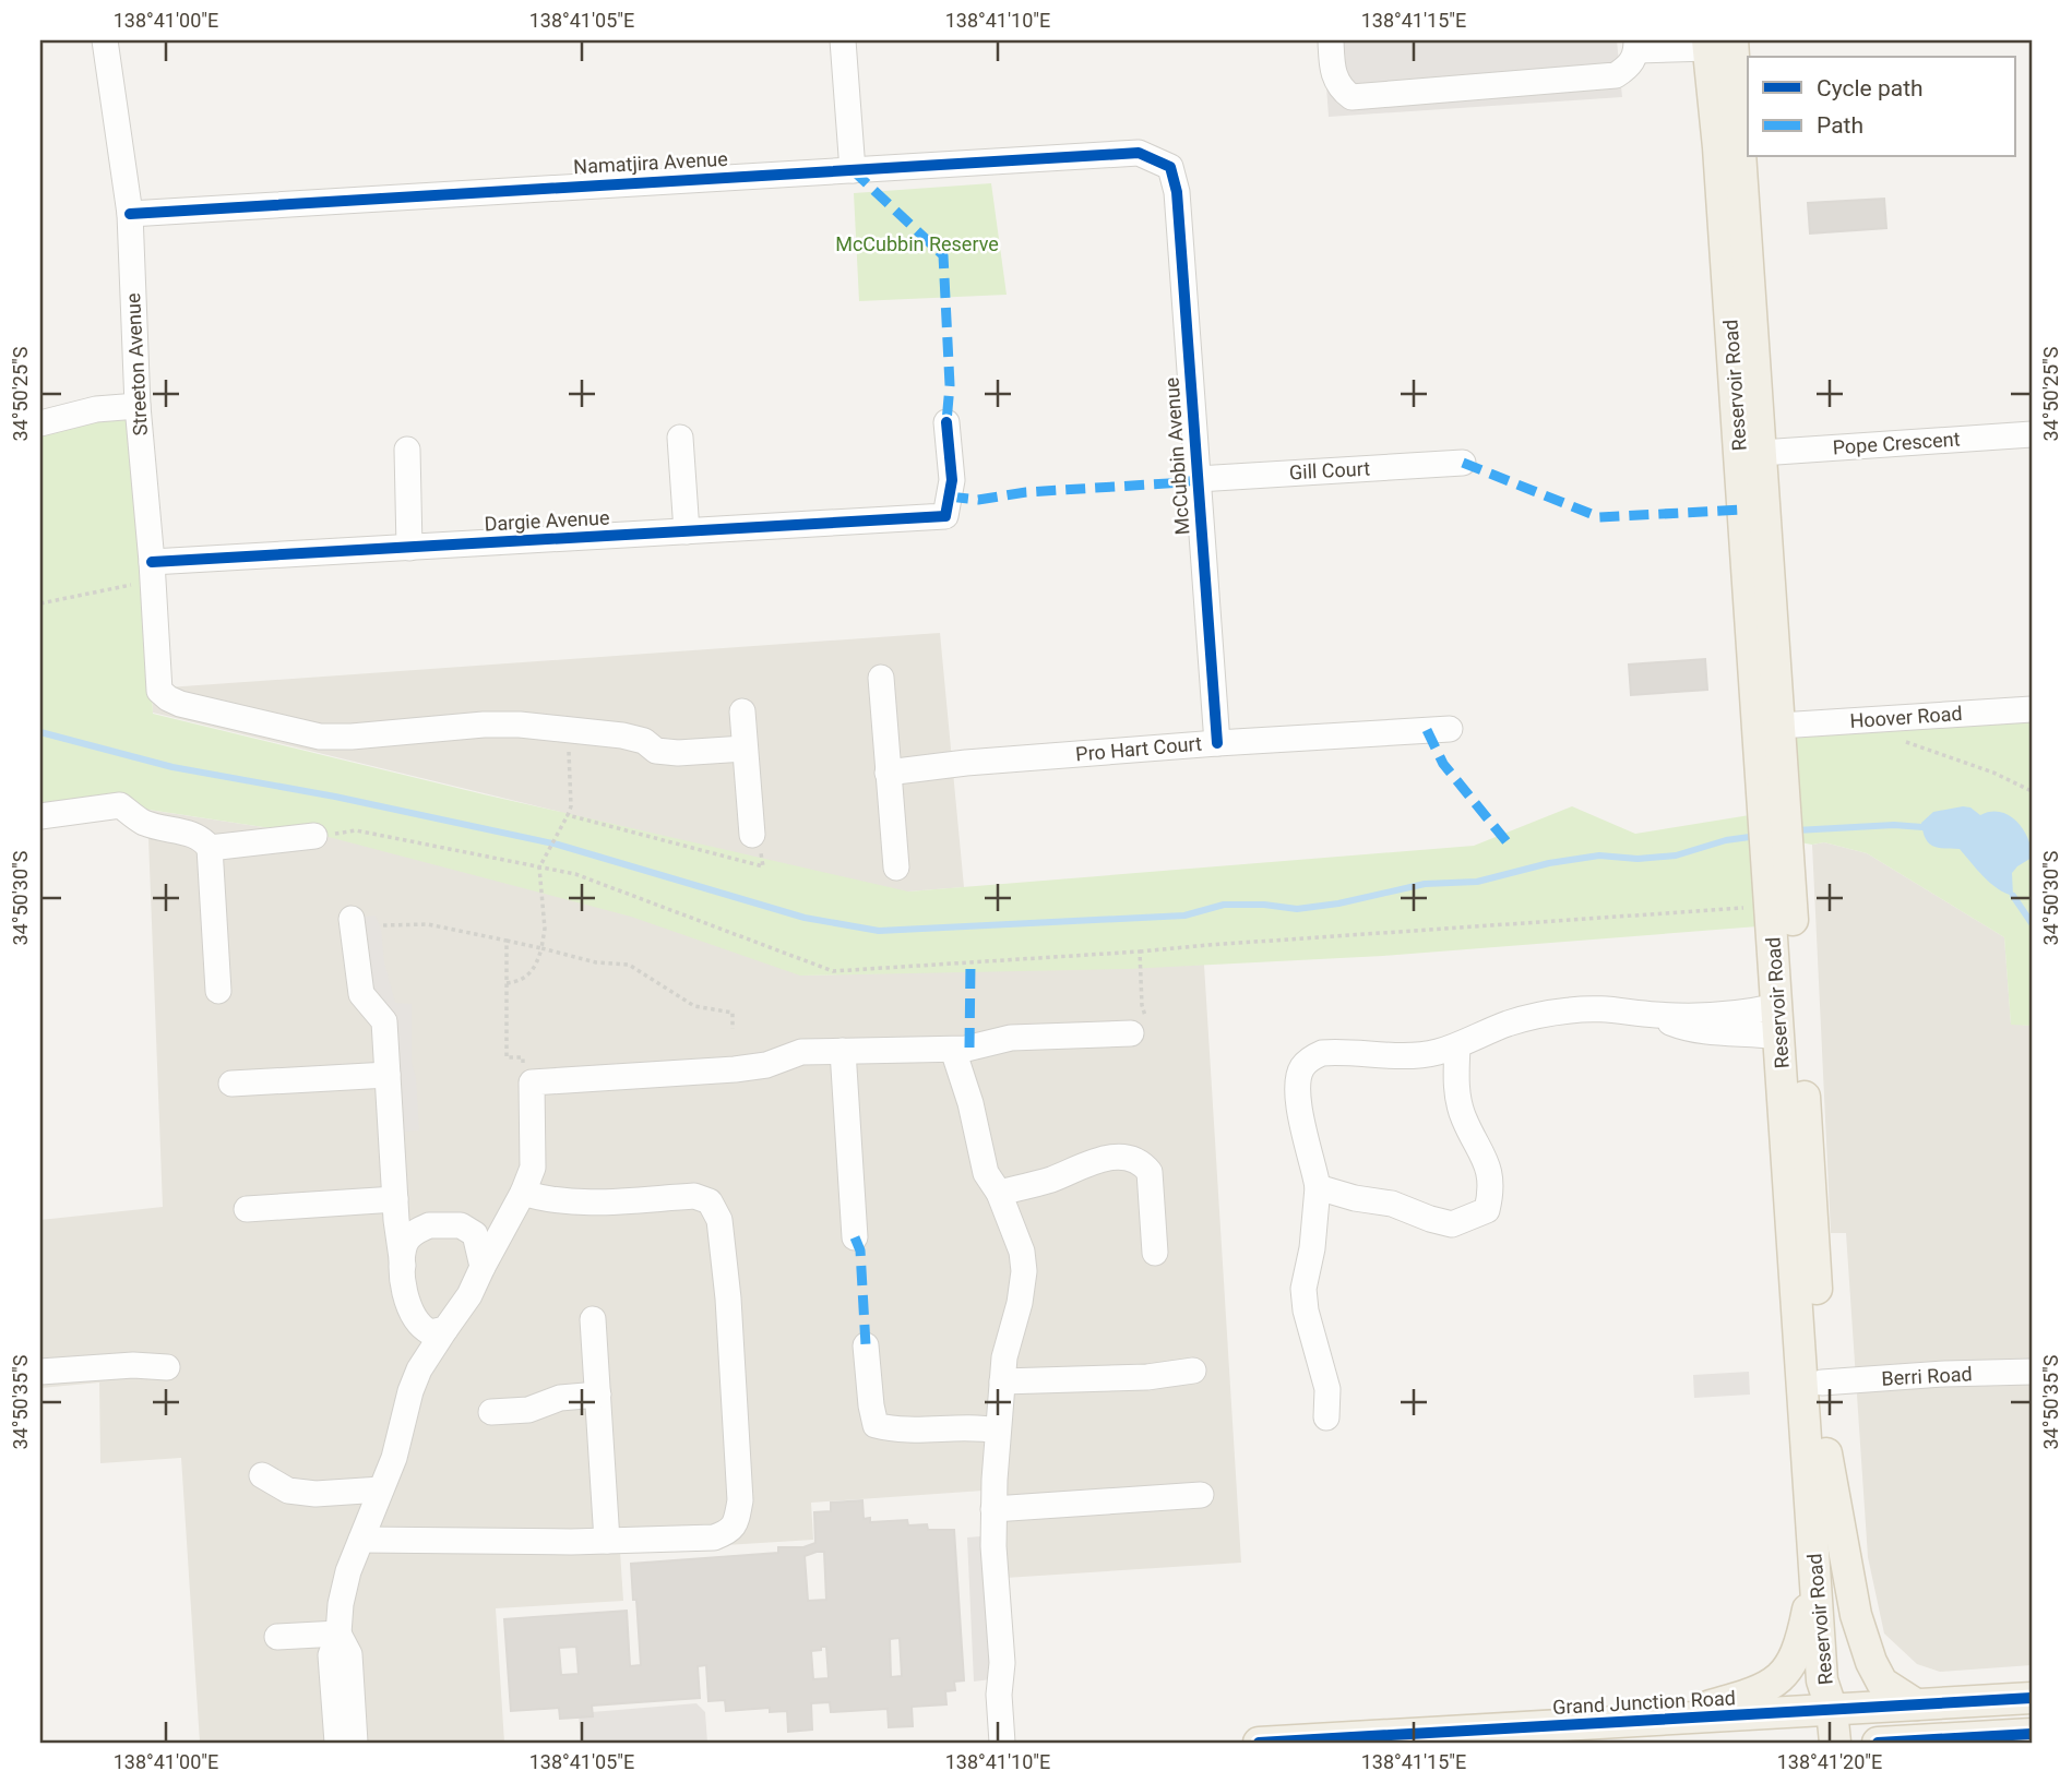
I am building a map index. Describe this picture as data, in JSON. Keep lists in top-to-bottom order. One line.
{"streets":{"main road":["Reservoir Road","Grand Junction Road"],"street":["Namatjira Avenue","Streeton Avenue","Pope Crescent","McCubbin Avenue","Gill Court","Dargie Avenue","Hoover Road","Pro Hart Court","Berri Road"]},"crossings":[["Namatjira Avenue","Streeton Avenue"],["Namatjira Avenue","McCubbin Avenue"],["Streeton Avenue","Dargie Avenue"],["Reservoir Road","Pope Crescent"],["Reservoir Road","Hoover Road"],["Reservoir Road","Berri Road"],["Reservoir Road","Grand Junction Road"],["McCubbin Avenue","Gill Court"],["McCubbin Avenue","Pro Hart Court"]],"parks":["McCubbin Reserve"],"legend":["Cycle path","Path"],"coordinates":["138°41'00\"E","138°41'05\"E","138°41'10\"E","138°41'15\"E","34°50'25\"S","34°50'30\"S","34°50'35\"S","138°41'20\"E"]}
